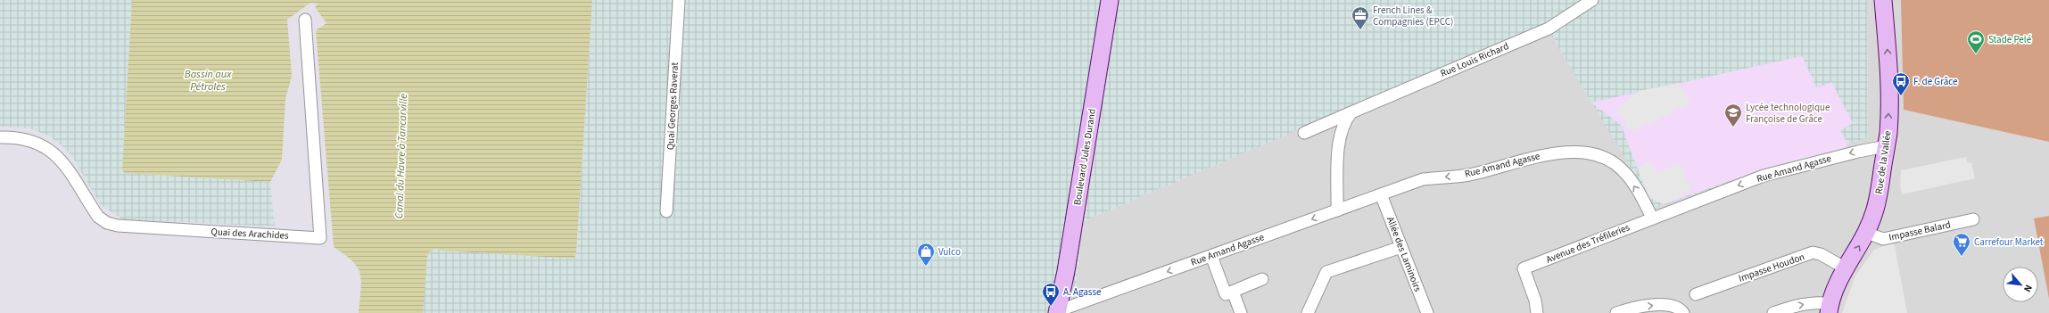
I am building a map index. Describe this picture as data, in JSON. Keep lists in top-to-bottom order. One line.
{"streets":{"street":["Rue Louis Richard","Quai Georges Raverat","Boulevard Jules Durand","Rue de la Vallée","Rue Amand Agasse","Impasse Balard","Quai des Arachides","Avenue des Tréfileries","Allée des Laminoirs","Impasse Houdon"]},"crossings":[["Boulevard Jules Durand","Rue Amand Agasse"],["Rue de la Vallée","Rue Amand Agasse"],["Rue de la Vallée","Impasse Balard"],["Rue de la Vallée","Impasse Houdon"],["Rue Amand Agasse","Avenue des Tréfileries"],["Rue Amand Agasse","Allée des Laminoirs"]],"one_way":["Rue de la Vallée","Rue Amand Agasse"],"water":["Bassin aux Pétroles","Canal du Havre à Tancarville"],"places":{"office":["French Lines & Compagnies (EPCC)"],"sports":["Stade Pelé"],"bus stop":["F. de Grâce","A. Agasse"],"school or university":["Lycée technologique Françoise de Grâce"],"supermarket":["Carrefour Market"],"shop":["Vulco"]},"north":"bottom right"}
